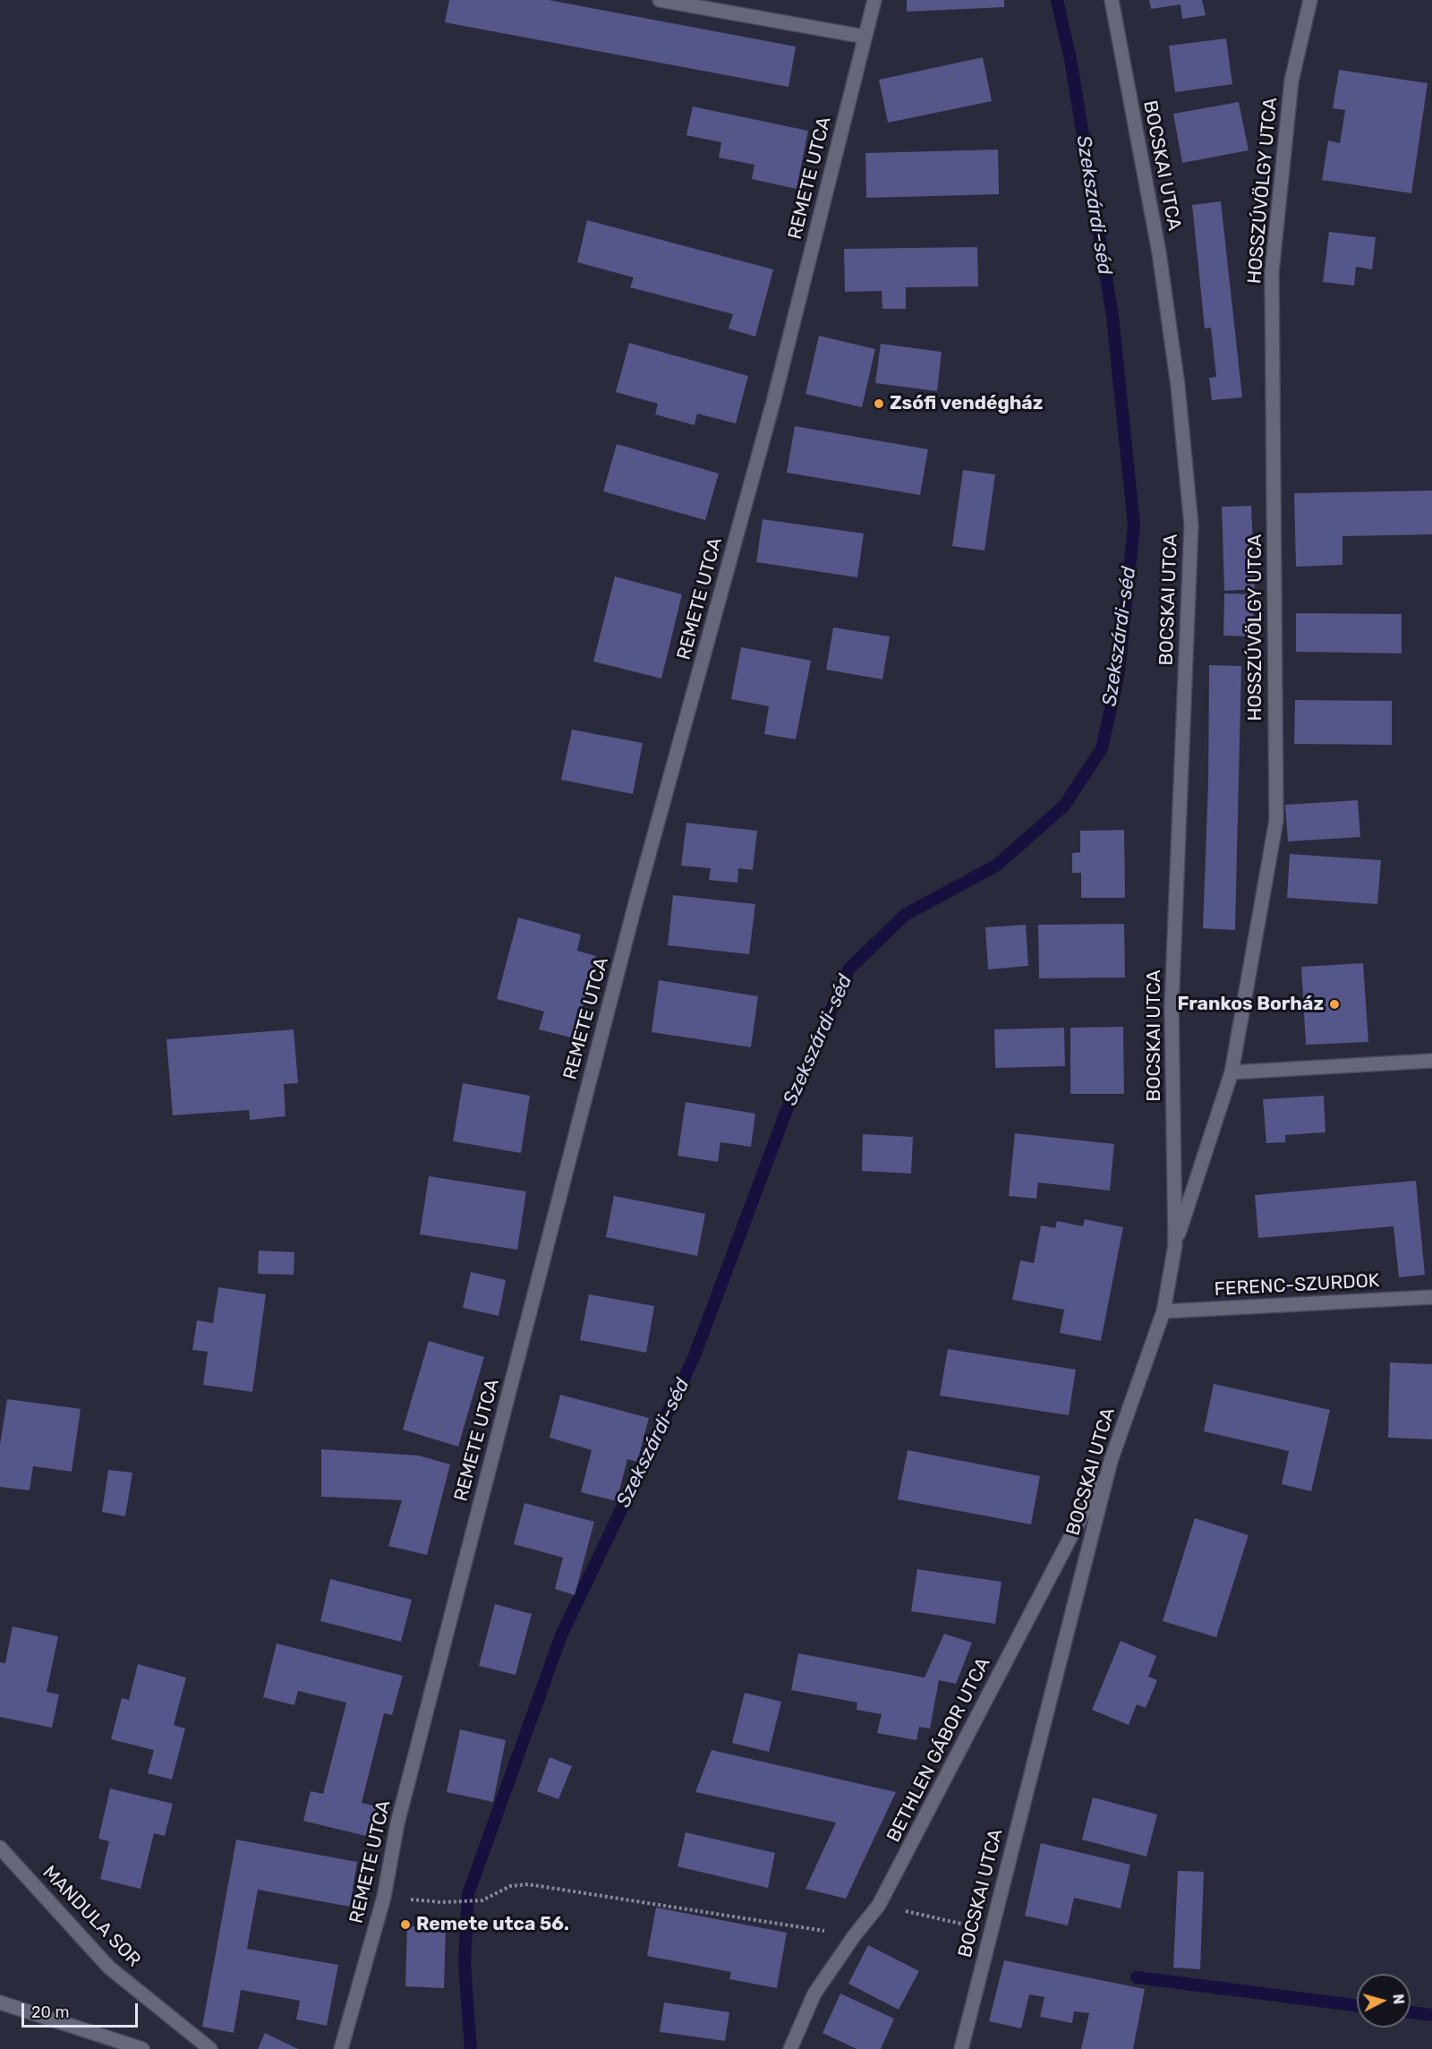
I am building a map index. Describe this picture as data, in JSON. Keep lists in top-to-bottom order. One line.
{"streets":{"street":["BOCSKAI UTCA","REMETE UTCA","HOSSZÚVÖLGY UTCA","FERENC-SZURDOK","BETHLEN GÁBOR UTCA","MANDULA SOR"]},"crossings":[["BOCSKAI UTCA","HOSSZÚVÖLGY UTCA"],["BOCSKAI UTCA","FERENC-SZURDOK"],["BOCSKAI UTCA","BETHLEN GÁBOR UTCA"]],"water":["Szekszárdi-séd"],"places":["Zsófi vendégház","Frankos Borház","Remete utca 56."],"scale_bar":"20 m","north":"right"}
